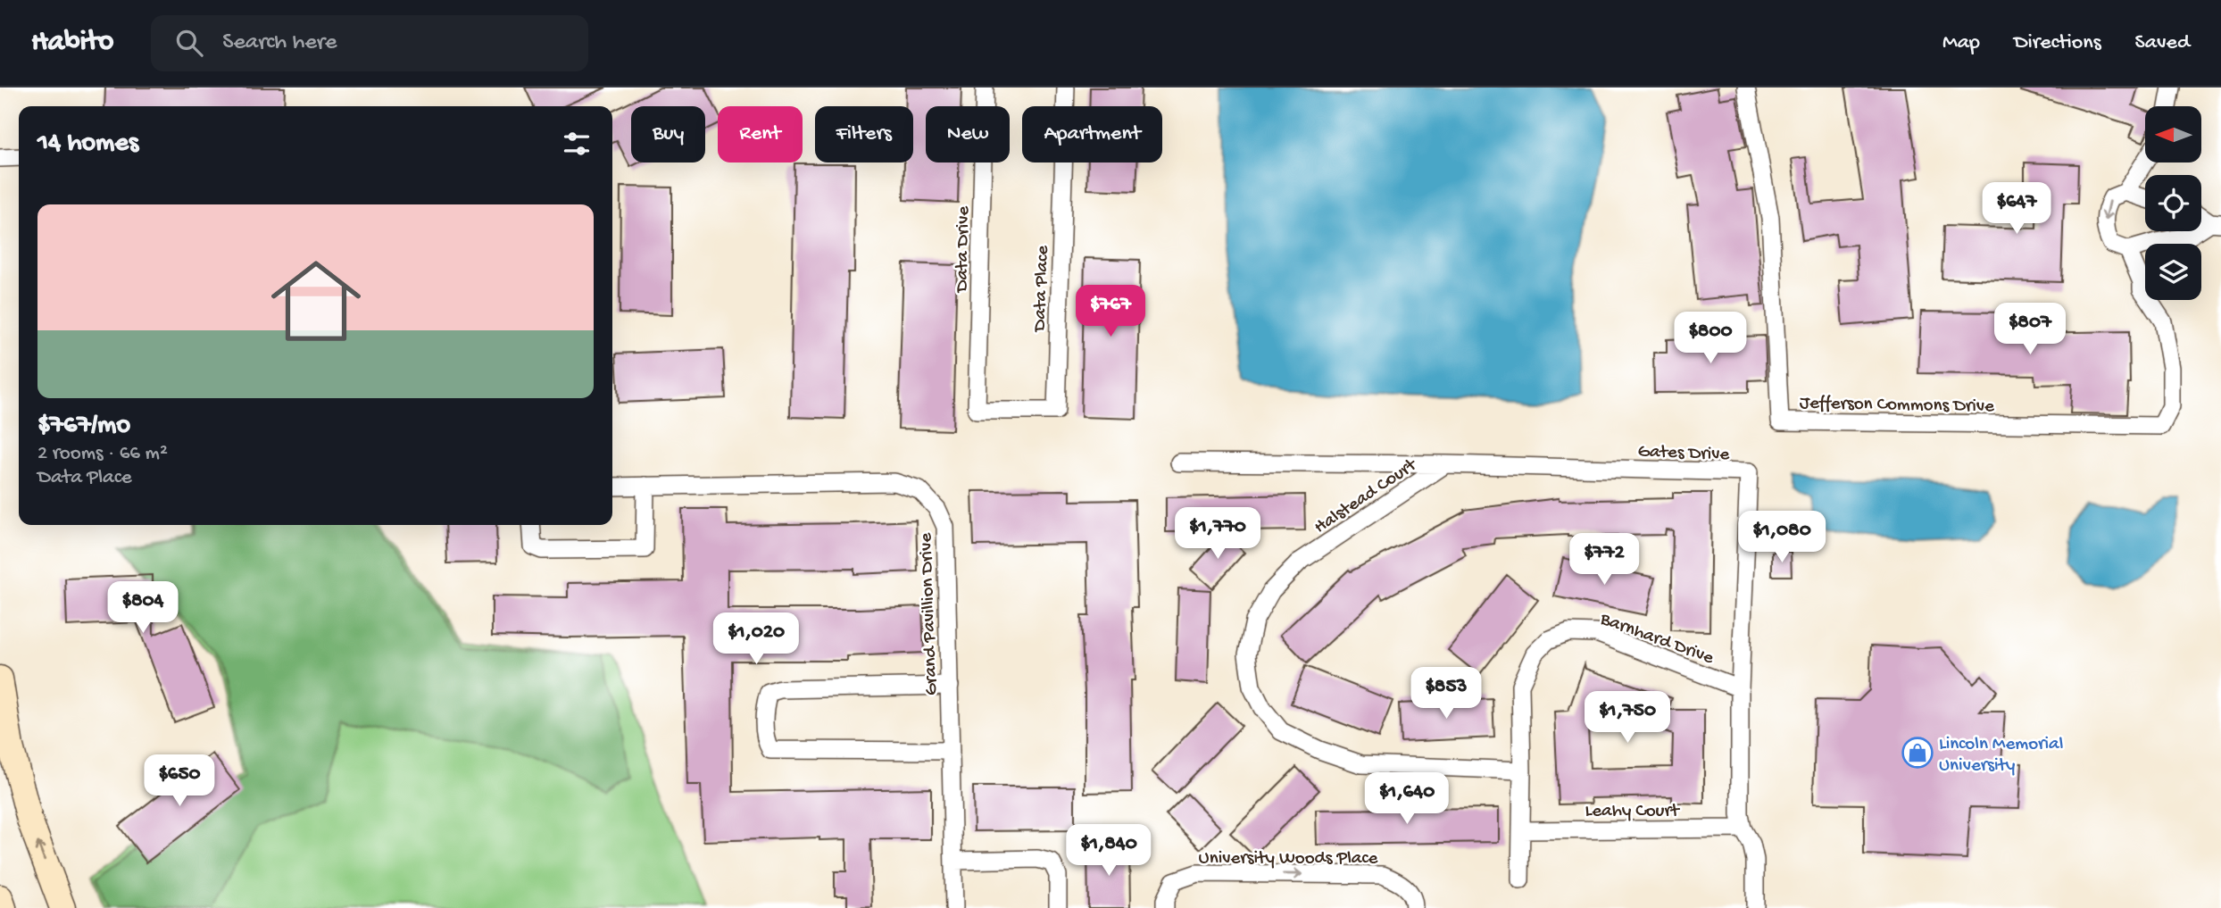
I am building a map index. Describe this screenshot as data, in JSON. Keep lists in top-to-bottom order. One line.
{"streets":{"street":["Data Drive","Data Place","Jefferson Commons Drive","Gates Drive","Halstead Court","Grand Pavillion Drive","Barnhard Drive","Leahy Court","University Woods Place"]},"crossings":[["Data Drive","Data Place"],["Gates Drive","Halstead Court"],["Gates Drive","Barnhard Drive"],["Gates Drive","Leahy Court"],["Halstead Court","Barnhard Drive"],["Barnhard Drive","Leahy Court"]],"one_way":["University Woods Place"],"places":{"shop":["Lincoln Memorial University"]},"north":"left","page":{"header":"Habito","search":"Search here","nav":["Map","Directions","Saved"],"chip":["Buy","Rent","Filters","New","Apartment"],"heading":"14 homes","list":[{"name":"$767/mo","note":"2 rooms · 66 m² · Data Place"}],"price":["$647","$767","$807","$800","$1,770","$1,080","$772","$804","$1,020","$853","$1,750","$650","$1,640","$1,840"]}}
